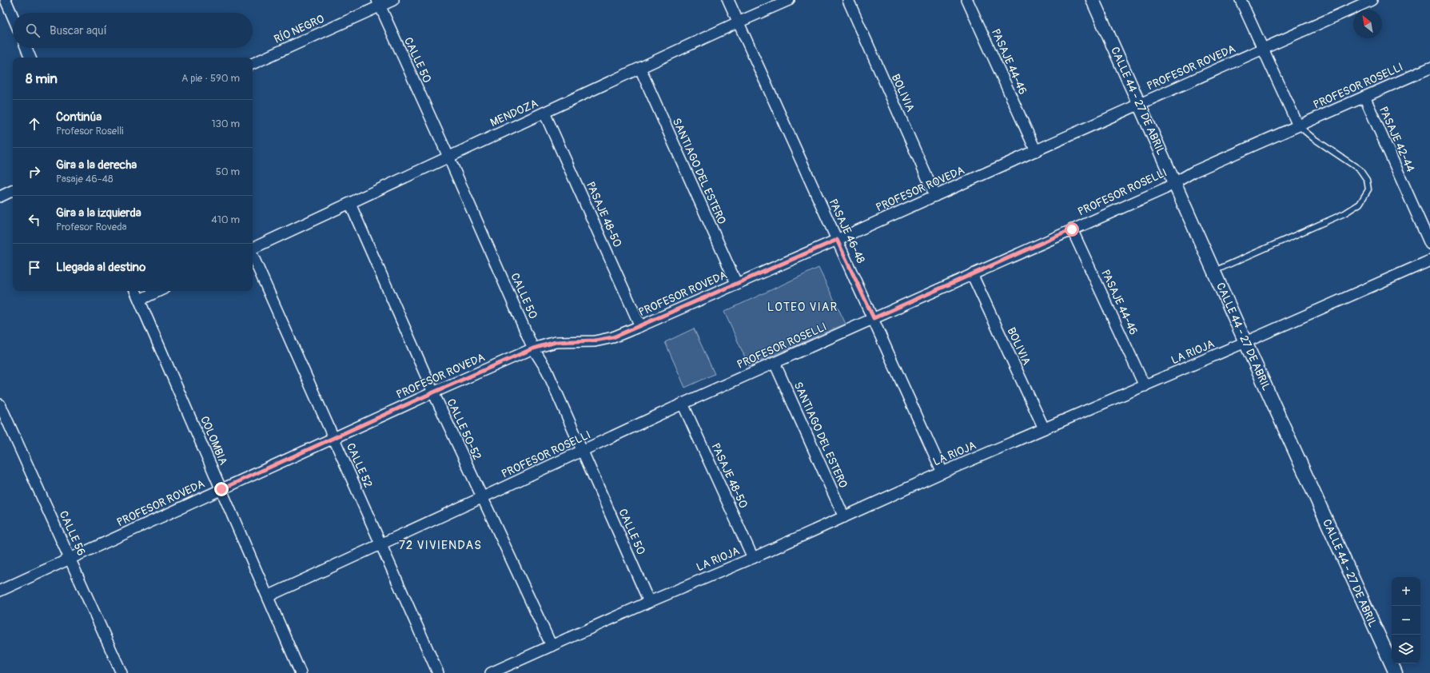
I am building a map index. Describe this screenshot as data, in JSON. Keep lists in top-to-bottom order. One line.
{"streets":{"street":["RÍO NEGRO","CALLE 50","PASAJE 44-46","PROFESOR ROVEDA","PROFESOR ROSELLI","BOLIVIA","CALLE 44 - 27 DE ABRIL","MENDOZA","PASAJE 42-44","SANTIAGO DEL ESTERO","PASAJE 48-50","PASAJE 46-48","LA RIOJA","CALLE 50-52","COLOMBIA","CALLE 52","CALLE 56"]},"crossings":[["RÍO NEGRO","CALLE 50"],["CALLE 50","PROFESOR ROVEDA"],["CALLE 50","PROFESOR ROSELLI"],["CALLE 50","MENDOZA"],["CALLE 50","LA RIOJA"],["PASAJE 44-46","PROFESOR ROVEDA"],["PASAJE 44-46","PROFESOR ROSELLI"],["PASAJE 44-46","LA RIOJA"],["PROFESOR ROVEDA","BOLIVIA"],["PROFESOR ROVEDA","CALLE 44 - 27 DE ABRIL"],["PROFESOR ROVEDA","SANTIAGO DEL ESTERO"],["PROFESOR ROVEDA","PASAJE 48-50"],["PROFESOR ROVEDA","PASAJE 46-48"],["PROFESOR ROVEDA","CALLE 50-52"],["PROFESOR ROVEDA","COLOMBIA"],["PROFESOR ROVEDA","CALLE 52"],["PROFESOR ROVEDA","CALLE 56"],["PROFESOR ROSELLI","BOLIVIA"],["PROFESOR ROSELLI","CALLE 44 - 27 DE ABRIL"],["PROFESOR ROSELLI","PASAJE 42-44"],["PROFESOR ROSELLI","SANTIAGO DEL ESTERO"],["PROFESOR ROSELLI","PASAJE 48-50"],["PROFESOR ROSELLI","PASAJE 46-48"],["PROFESOR ROSELLI","CALLE 50-52"],["PROFESOR ROSELLI","COLOMBIA"],["PROFESOR ROSELLI","CALLE 52"],["BOLIVIA","LA RIOJA"],["CALLE 44 - 27 DE ABRIL","LA RIOJA"],["MENDOZA","SANTIAGO DEL ESTERO"],["MENDOZA","PASAJE 48-50"],["MENDOZA","PASAJE 46-48"],["MENDOZA","CALLE 50-52"],["SANTIAGO DEL ESTERO","LA RIOJA"],["PASAJE 48-50","LA RIOJA"],["PASAJE 46-48","LA RIOJA"],["LA RIOJA","CALLE 50-52"]],"districts":["LOTEO VIAR","72 VIVIENDAS"],"north":"top left","page":{"search":"Buscar aquí","heading":["8 min","A pie · 590 m"],"list":[["Continúa","Profesor Roselli","130 m"],["Gira a la derecha","Pasaje 46-48","50 m"],["Gira a la izquierda","Profesor Roveda","410 m"],"Llegada al destino"],"map_buttons":["+","−"]}}
